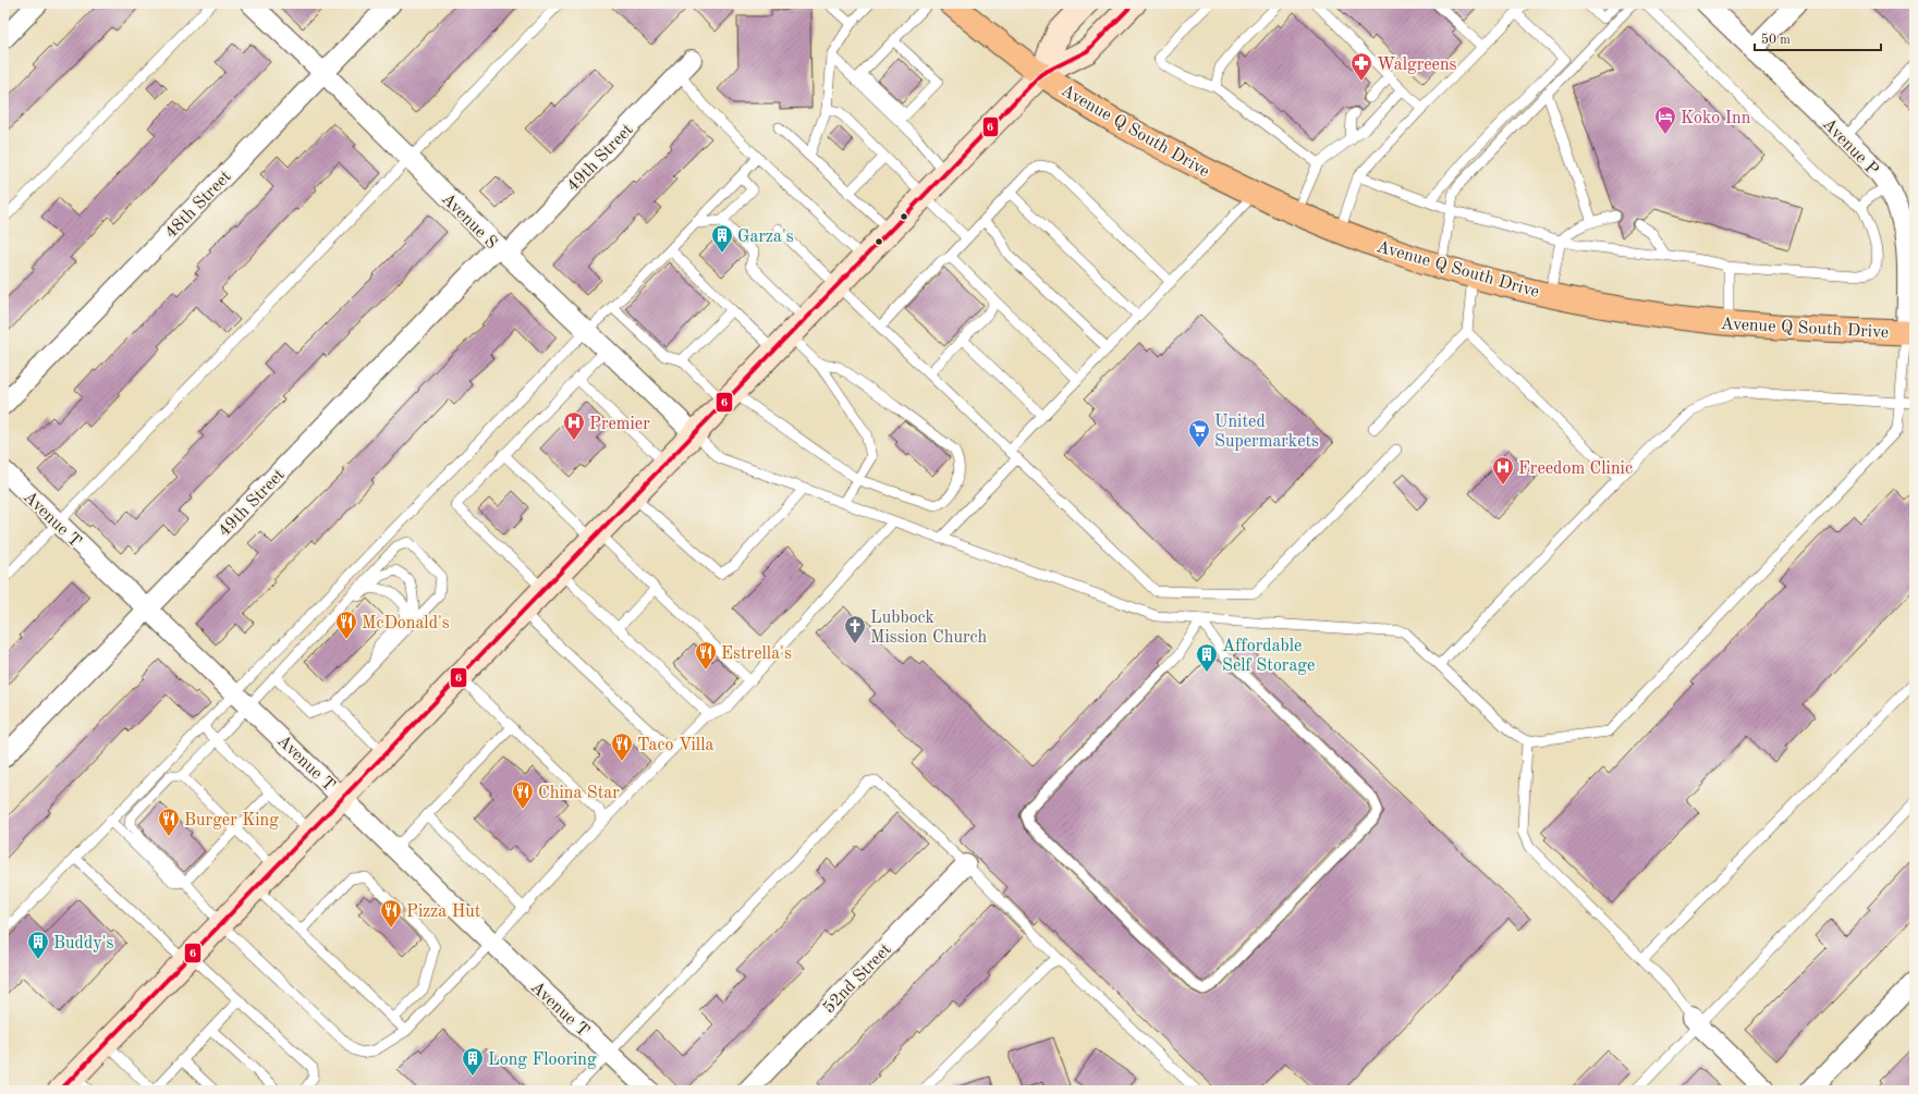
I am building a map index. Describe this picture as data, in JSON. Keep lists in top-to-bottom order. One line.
{"streets":{"highway":["Avenue Q South Drive"],"street":["Avenue P","49th Street","48th Street","Avenue S","Avenue T","52nd Street"]},"crossings":[["Avenue Q South Drive","Avenue P"],["49th Street","Avenue S"],["49th Street","Avenue T"],["48th Street","Avenue S"]],"places":{"pharmacy":["Walgreens"],"hotel":["Koko Inn"],"building":["Garza's","Affordable Self Storage","Buddy's","Long Flooring"],"hospital":["Premier","Freedom Clinic"],"supermarket":["United Supermarkets"],"restaurant":["McDonald's","Estrella's","Taco Villa","China Star","Burger King","Pizza Hut"],"church":["Lubbock Mission Church"]},"lines":["transit line 6"],"scale_bar":"50 m"}
